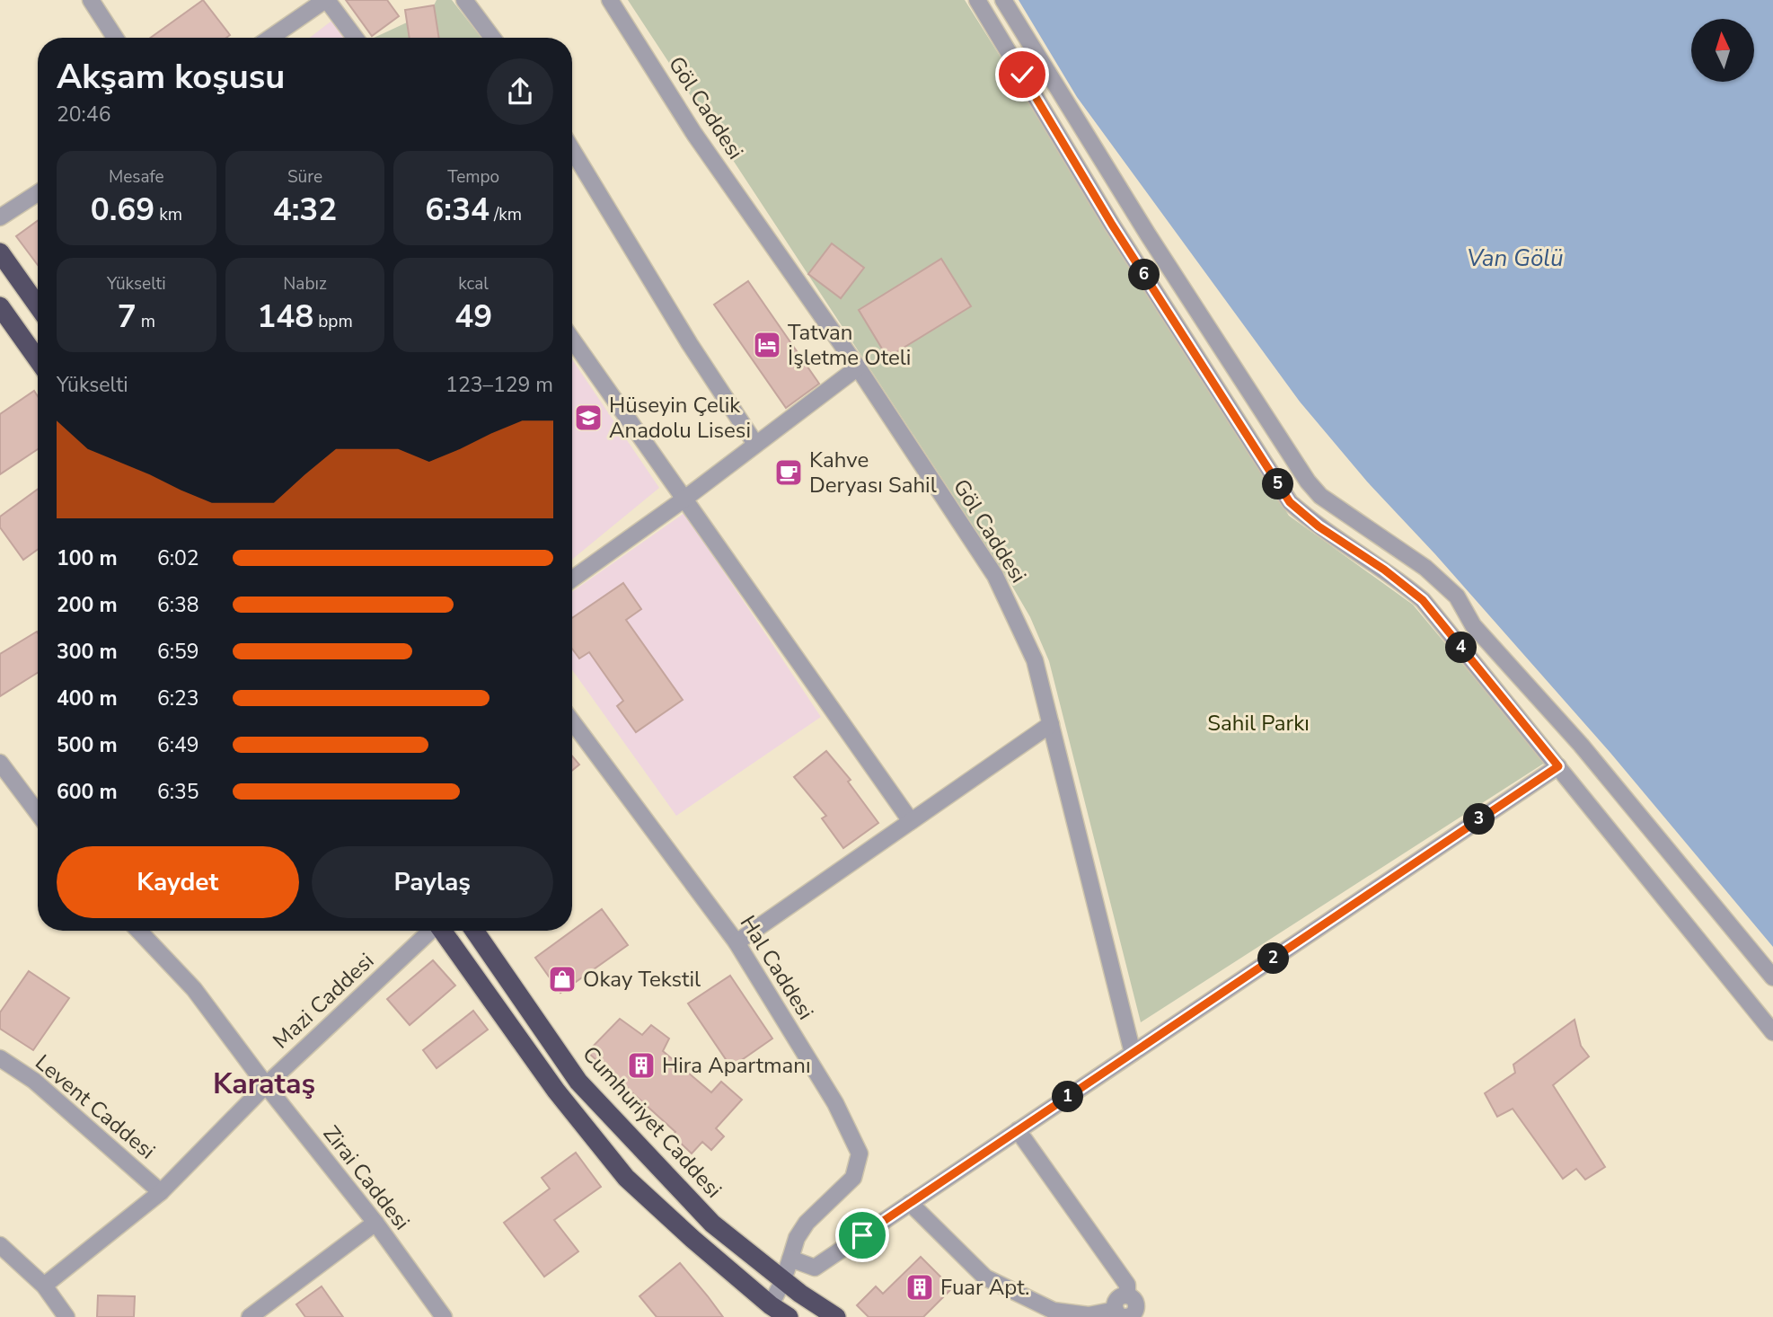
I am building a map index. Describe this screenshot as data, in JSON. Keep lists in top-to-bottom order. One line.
{"streets":{"highway":["Cumhuriyet Caddesi"],"street":["Göl Caddesi","Hal Caddesi","Mazi Caddesi","Levent Caddesi","Zirai Caddesi"]},"crossings":[["Hal Caddesi","Cumhuriyet Caddesi"],["Mazi Caddesi","Levent Caddesi"],["Mazi Caddesi","Zirai Caddesi"]],"districts":["Karataş"],"water":["Van Gölü"],"parks":["Sahil Parkı"],"places":{"hotel":["Tatvan İşletme Oteli"],"school or university":["Hüseyin Çelik Anadolu Lisesi"],"cafe":["Kahve Deryası Sahil"],"shop":["Okay Tekstil"],"building":["Hira Apartmanı","Fuar Apt."]},"north":"top","page":{"heading":["Akşam koşusu","20:46"],"stats":[["Mesafe","0.69 km"],["Süre","4:32"],["Tempo","6:34 /km"],["Yükselti","7 m"],["Nabız","148 bpm"],["kcal","49"]],"pins":["6","5","4","3","2","1"],"chart":["Yükselti","123–129 m"],"list":[{"name":"100 m","note":"6:02"},{"name":"200 m","note":"6:38"},{"name":"300 m","note":"6:59"},{"name":"400 m","note":"6:23"},{"name":"500 m","note":"6:49"},{"name":"600 m","note":"6:35"}],"buttons":["Kaydet","Paylaş"]}}
